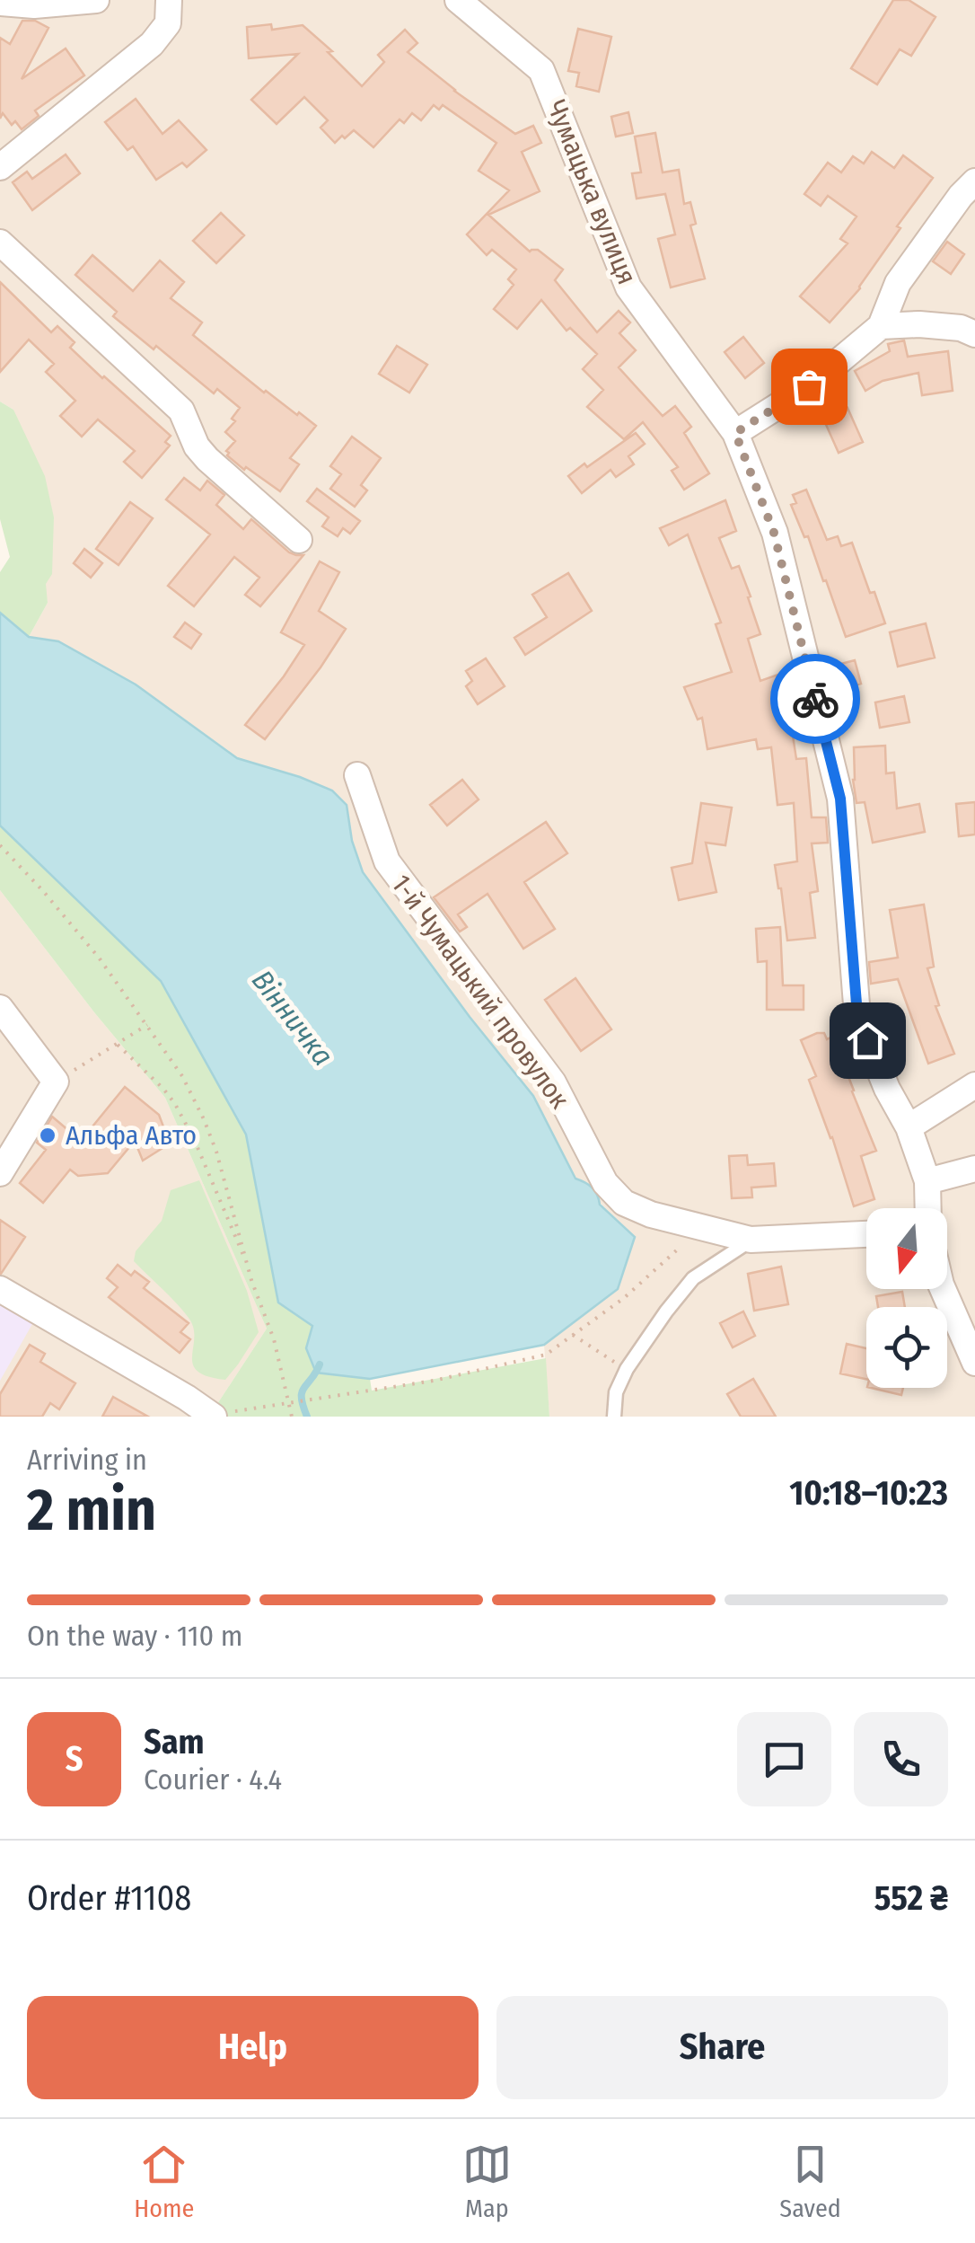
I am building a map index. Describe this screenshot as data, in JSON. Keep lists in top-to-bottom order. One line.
{"streets":{"street":["Чумацька вулиця","1-й Чумацький провулок"]},"water":["Вінничка"],"places":["Альфа Авто"],"north":"bottom","page":{"heading":["2 min","Arriving in","10:18–10:23"],"panel":["Sam","Courier · 4.4","Order #1108","552 ₴"],"bar":"On the way · 110 m","round":"S","buttons":["Help","Share"],"tabs":["Home","Map","Saved"]}}
